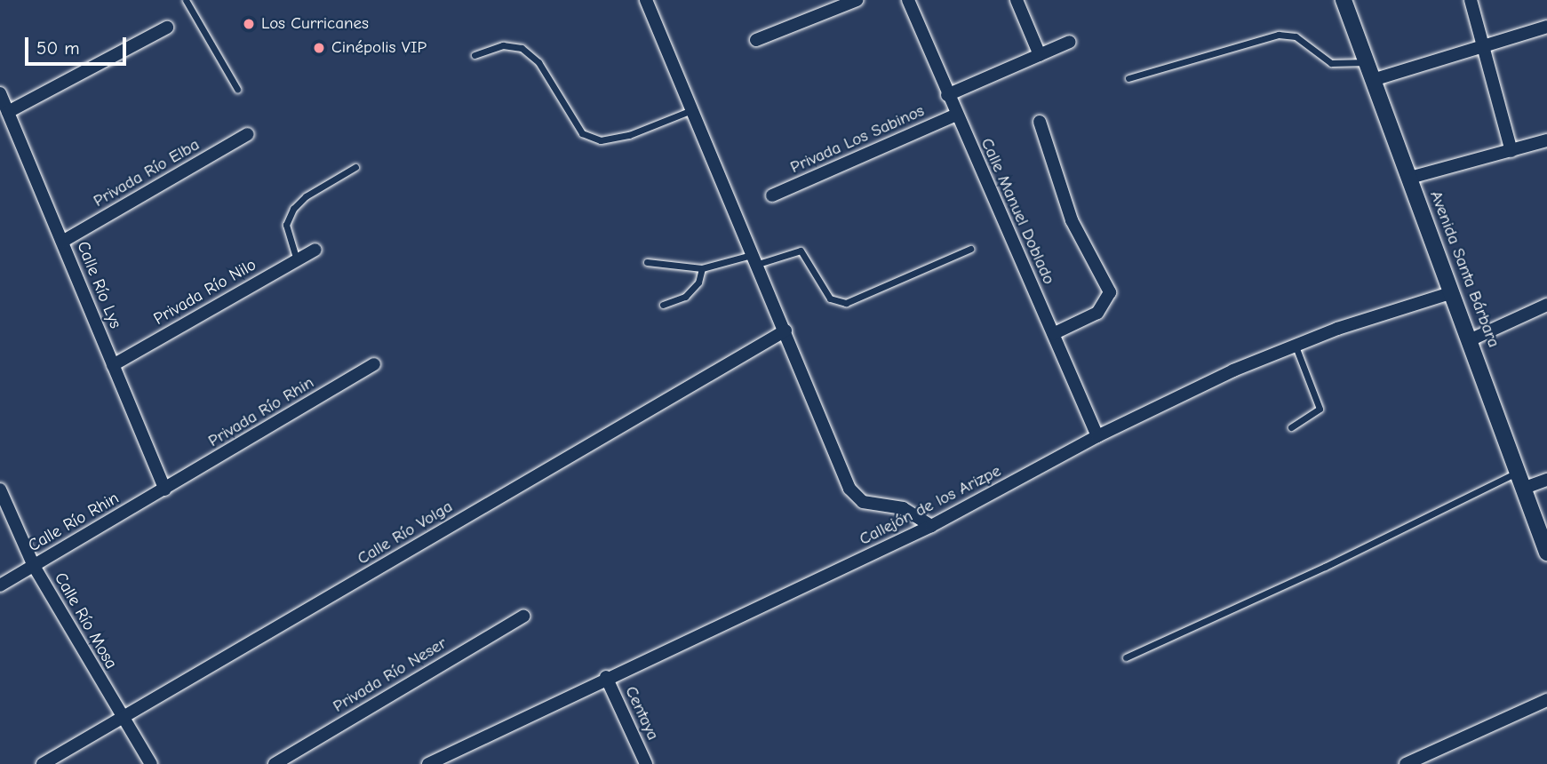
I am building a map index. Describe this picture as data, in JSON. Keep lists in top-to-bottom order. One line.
{"streets":{"street":["Privada Los Sabinos","Privada Río Elba","Calle Manuel Doblado","Avenida Santa Bárbara","Calle Río Lys","Privada Río Nilo","Privada Río Rhin","Callejón de los Arizpe","Calle Río Rhin","Calle Río Volga","Calle Río Mosa","Privada Río Neser","Centaya"]},"crossings":[["Privada Los Sabinos","Calle Manuel Doblado"],["Privada Río Elba","Calle Río Lys"],["Calle Manuel Doblado","Callejón de los Arizpe"],["Avenida Santa Bárbara","Callejón de los Arizpe"],["Calle Río Lys","Privada Río Nilo"],["Calle Río Lys","Privada Río Rhin"],["Calle Río Lys","Calle Río Rhin"],["Privada Río Rhin","Calle Río Rhin"],["Callejón de los Arizpe","Centaya"],["Calle Río Rhin","Calle Río Mosa"],["Calle Río Volga","Calle Río Mosa"]],"places":["Los Curricanes","Cinépolis VIP"],"scale_bar":"50 m"}
